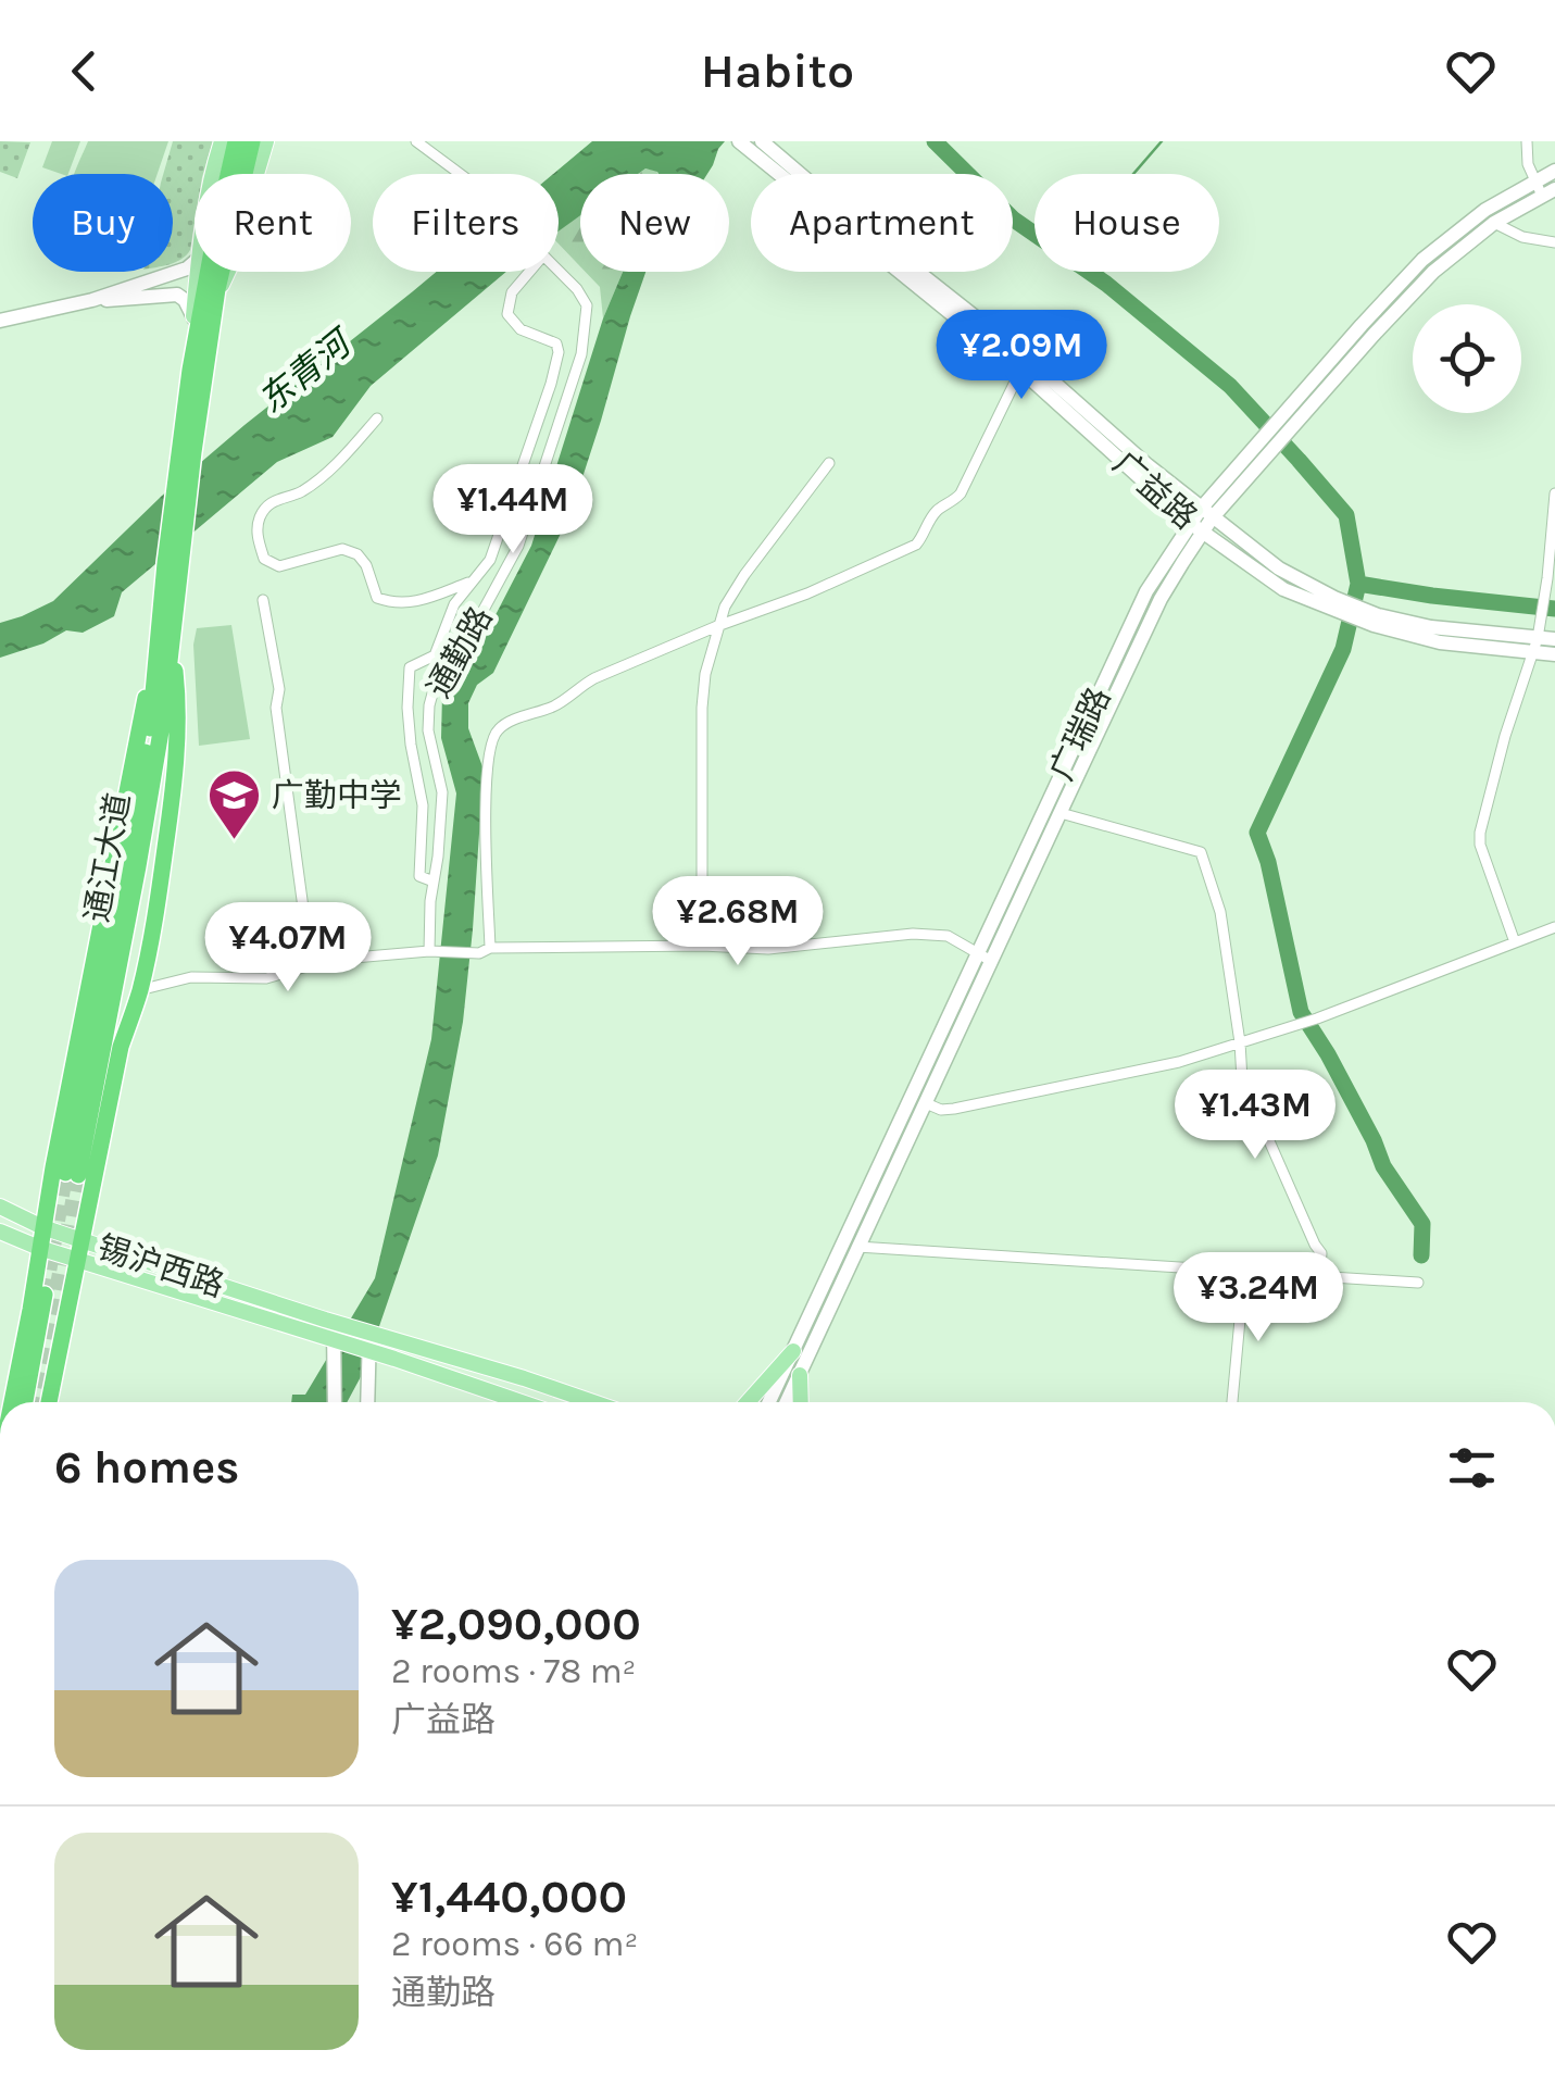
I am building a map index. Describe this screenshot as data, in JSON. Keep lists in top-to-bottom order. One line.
{"streets":{"highway":["通江大道"],"main road":["广益路","广瑞路","锡沪西路"],"street":["通勤路"]},"crossings":[["广益路","广瑞路"]],"water":["东青河"],"places":{"school or university":["广勤中学"]},"page":{"header":"Habito","chip":["Buy","Rent","Filters","New","Apartment","House"],"price":["¥2.09M","¥1.44M","¥2.68M","¥4.07M","¥1.43M","¥3.24M"],"heading":"6 homes","list":[{"name":"¥2,090,000","note":"2 rooms · 78 m² · 广益路"},{"name":"¥1,440,000","note":"2 rooms · 66 m² · 通勤路"}]}}
